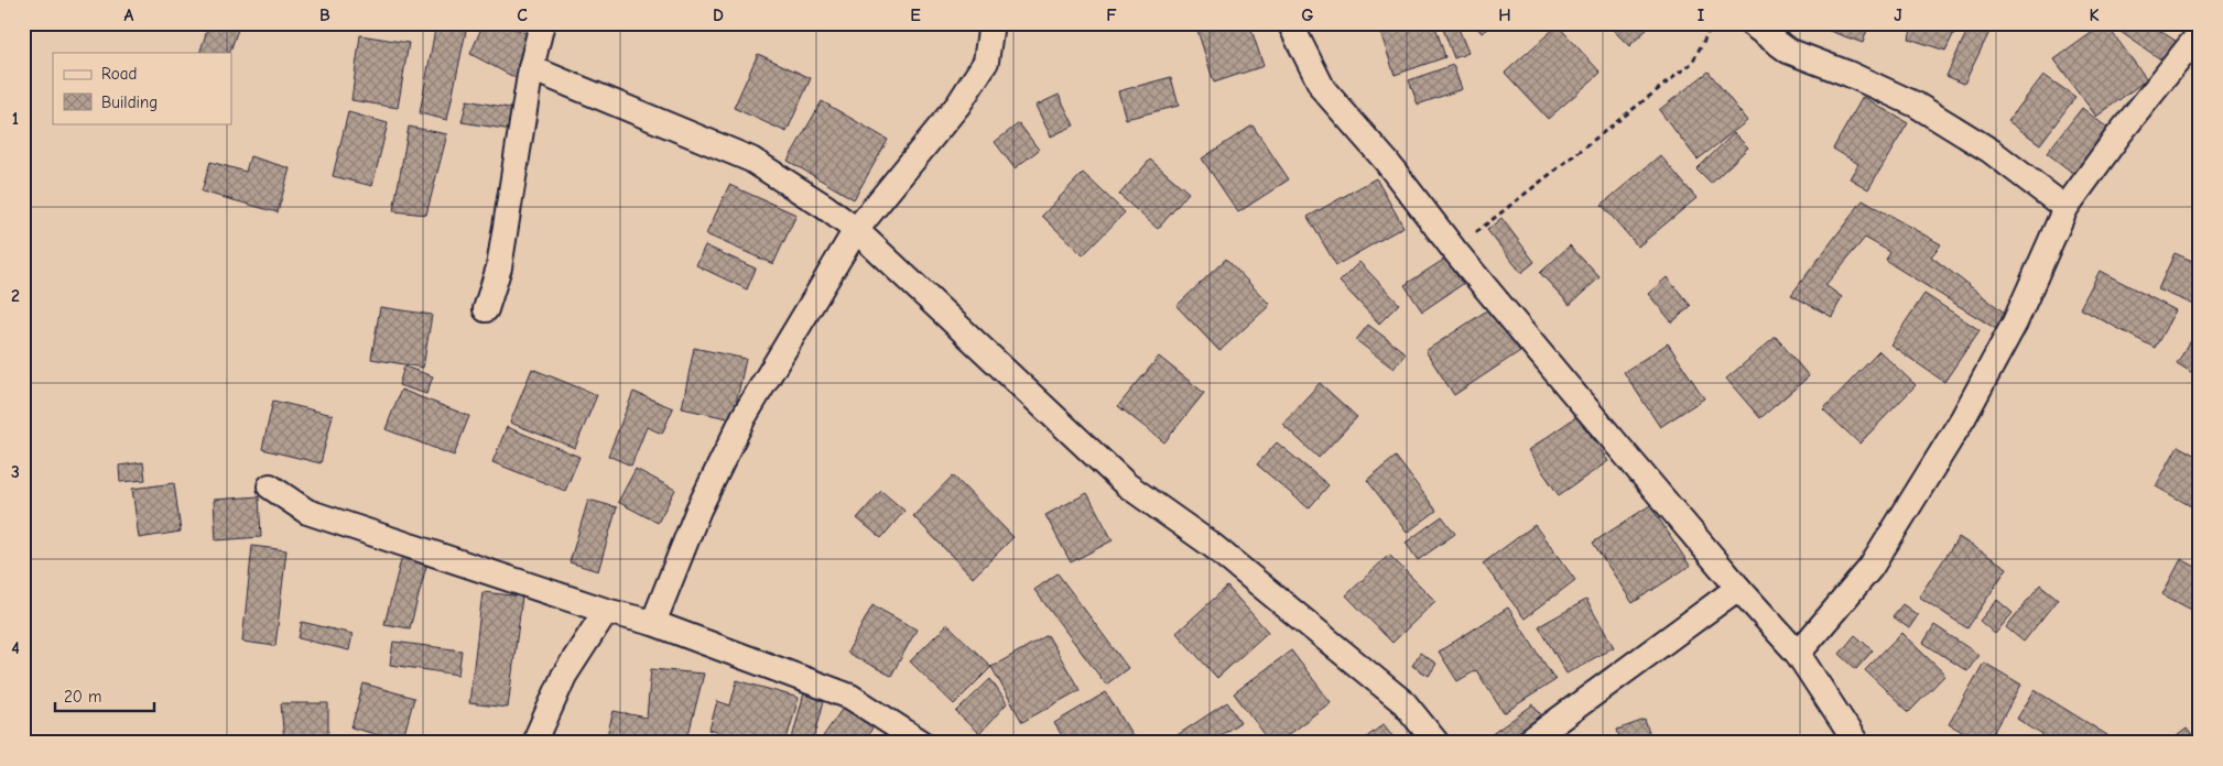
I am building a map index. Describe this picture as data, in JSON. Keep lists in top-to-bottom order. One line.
{"legend":["Road","Building"],"scale_bar":"20 m","grid":{"columns":["A","B","C","D","E","F","G","H","I","J","K"],"rows":["1","2","3","4"]}}
